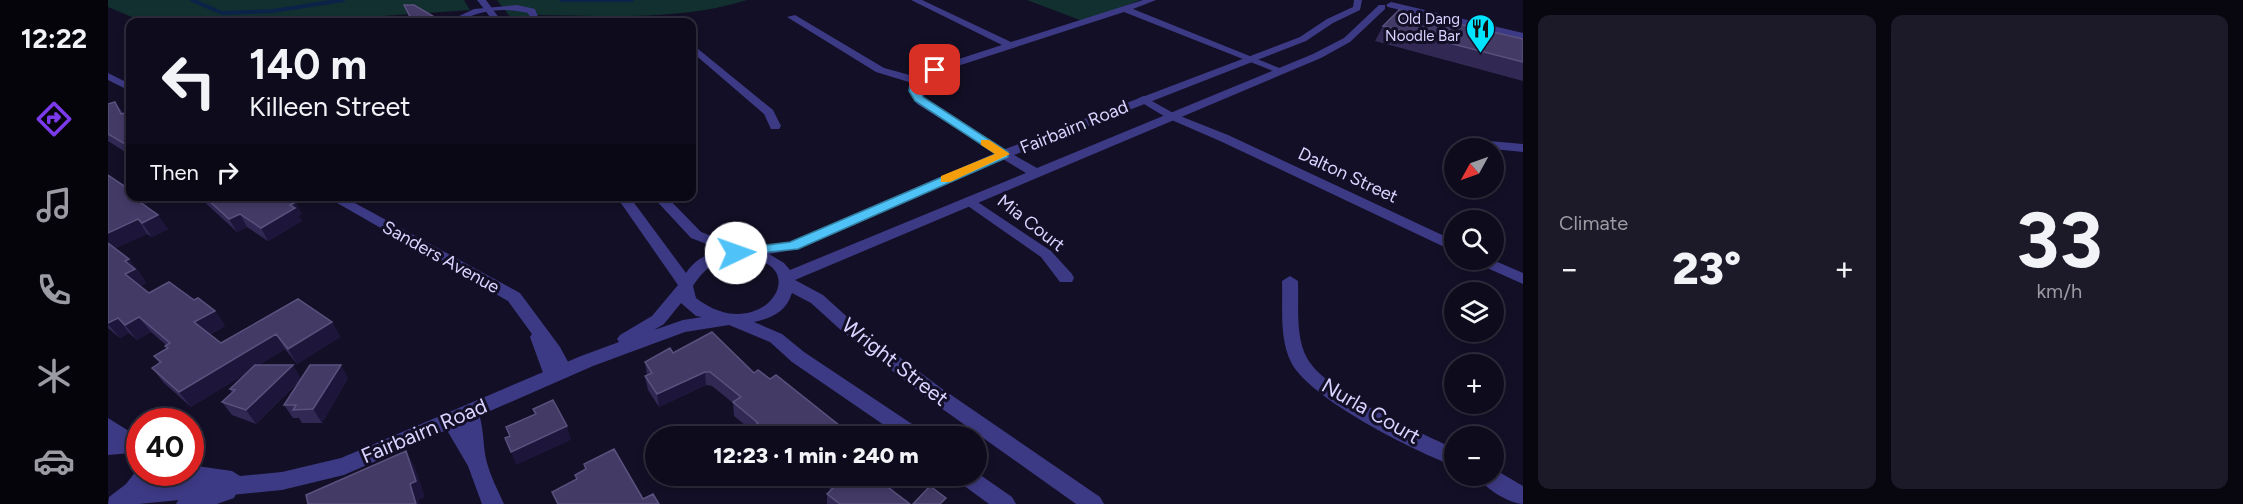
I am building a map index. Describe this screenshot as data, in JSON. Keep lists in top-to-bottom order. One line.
{"streets":{"street":["Fairbairn Road","Dalton Street","Mia Court","Sanders Avenue","Wright Street","Nurla Court"]},"crossings":[["Fairbairn Road","Dalton Street"],["Fairbairn Road","Mia Court"],["Fairbairn Road","Sanders Avenue"],["Fairbairn Road","Wright Street"]],"places":{"restaurant":["Old Dang Noodle Bar"]},"north":"bottom left","page":{"tabs":"12:22","tile":["Climate",["33","km/h"]],"turn":["140 m","Killeen Street"],"map_buttons":["+","−"],"then":"Then","heat":["−","23°","+"],"limit":"40","trip":"12:23 · 1 min · 240 m"}}
